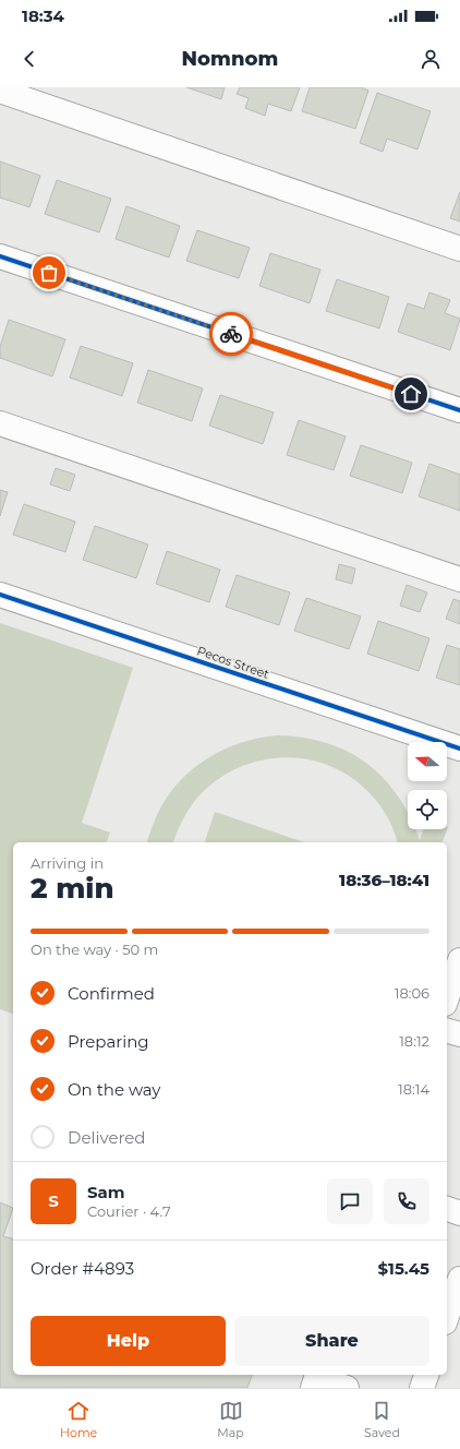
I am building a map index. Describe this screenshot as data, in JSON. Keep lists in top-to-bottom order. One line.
{"streets":{"street":["Pecos Street"]},"north":"left","page":{"status":"18:34","header":"Nomnom","heading":["2 min","Arriving in","18:36–18:41"],"panel":["Sam","Courier · 4.7","Order #4893","$15.45"],"bar":"On the way · 50 m","list":[["Confirmed","18:06"],["Preparing","18:12"],["On the way","18:14"],"Delivered"],"round":"S","buttons":["Help","Share"],"tabs":["Home","Map","Saved"]}}
